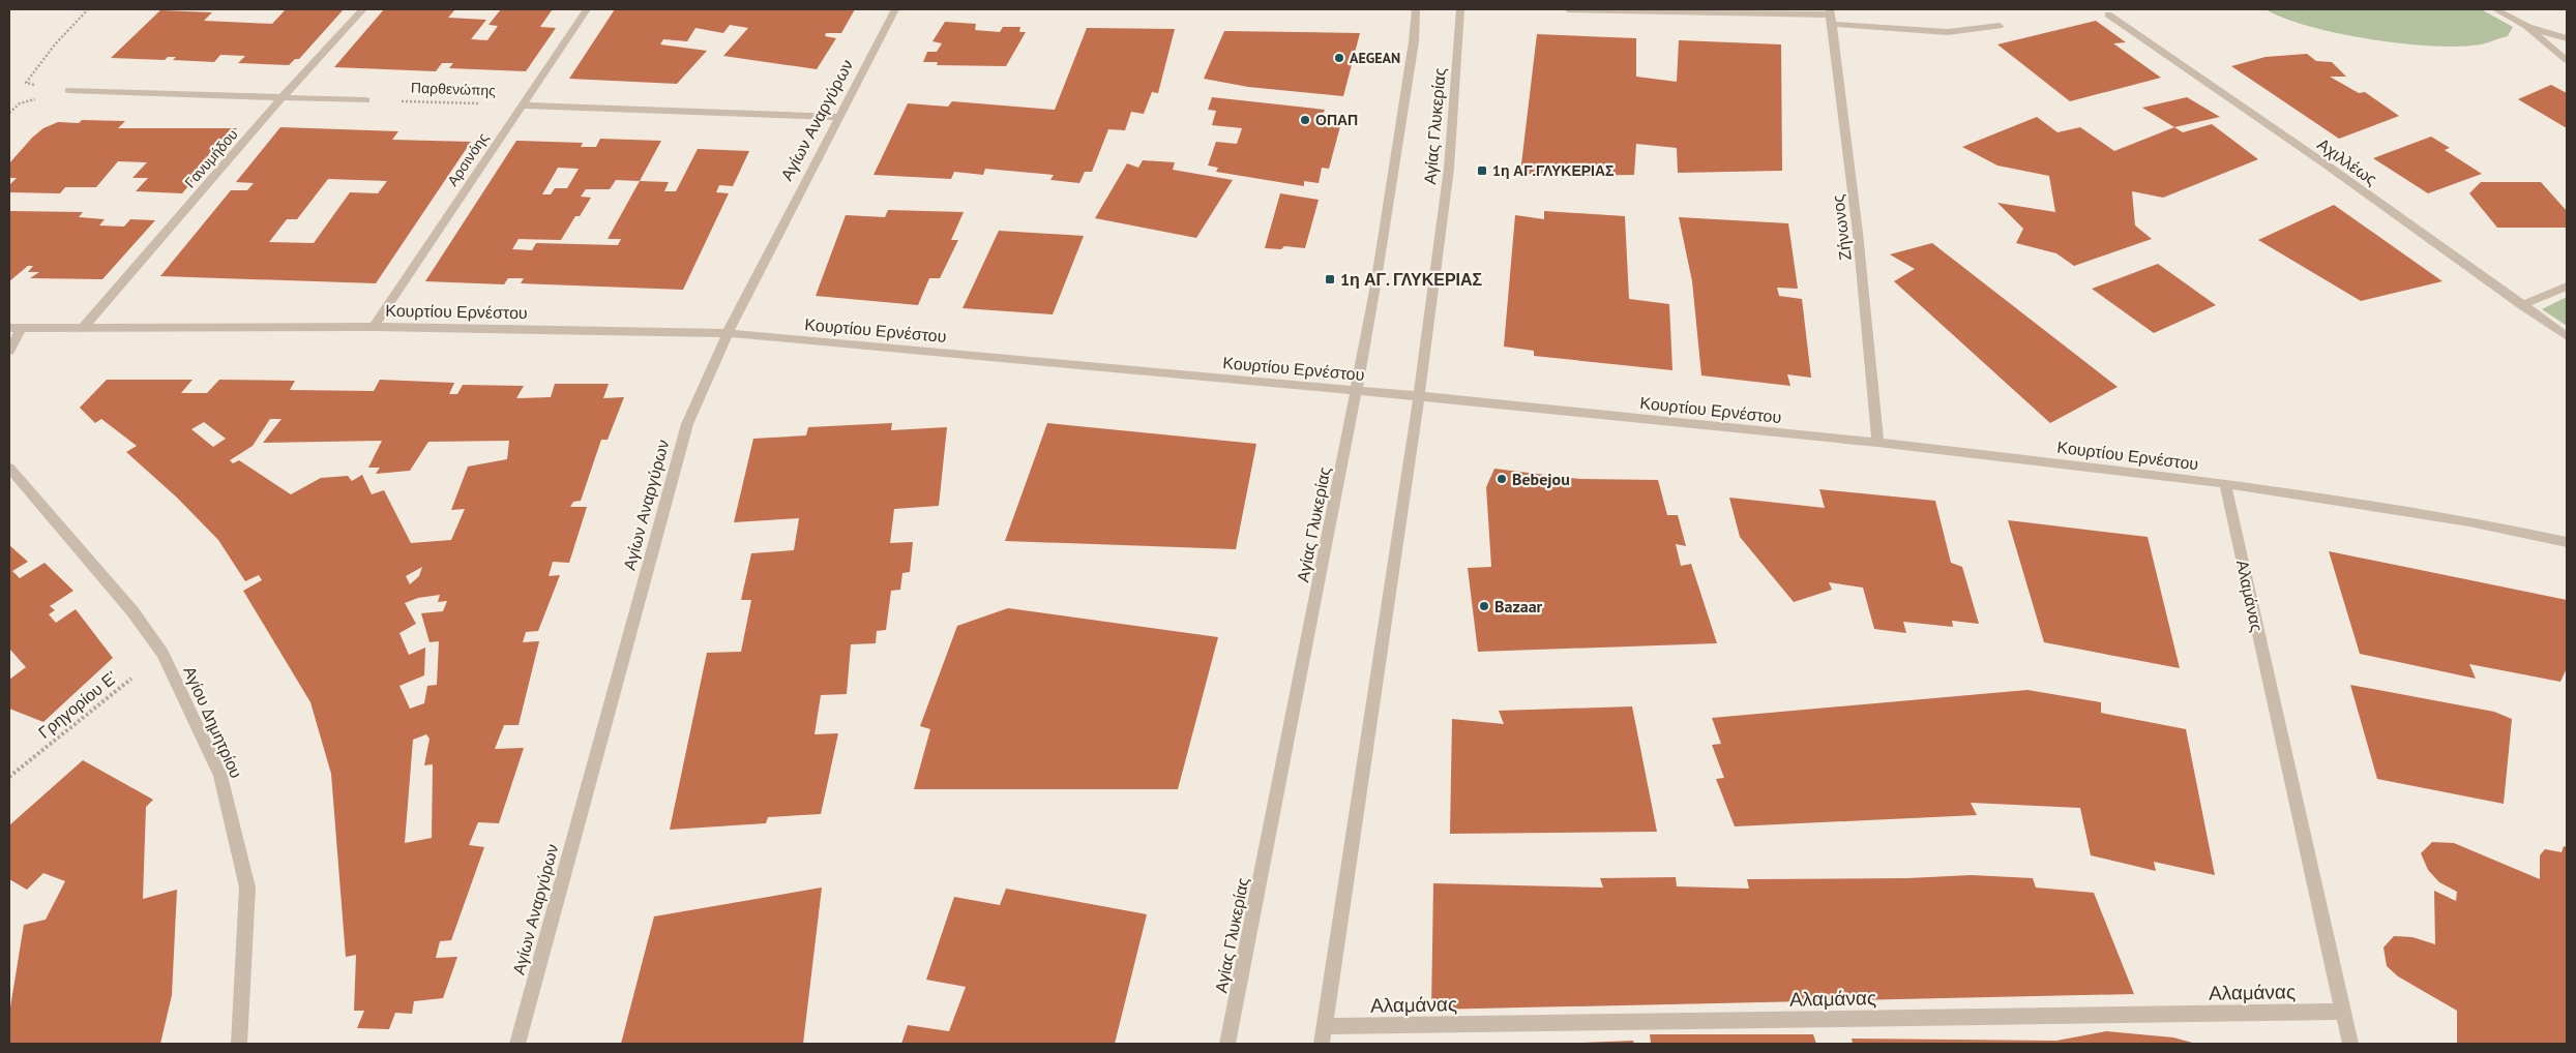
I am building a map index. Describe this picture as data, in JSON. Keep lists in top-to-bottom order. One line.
{"streets":{"street":["Αγίων Αναργύρων","Αγίας Γλυκερίας","Γανυμήδου","Αρσινόης","Αχιλλέως","Ζήνωνος","Κουρτίου Ερνέστου","Αλαμάνας","Αγίου Δημητρίου"],"path":["Παρθενώπης","Γρηγορίου Ε'"]},"crossings":[["Παρθενώπης","Αρσινόης"],["Αγίων Αναργύρων","Κουρτίου Ερνέστου"],["Αγίας Γλυκερίας","Κουρτίου Ερνέστου"],["Αγίας Γλυκερίας","Αλαμάνας"],["Γανυμήδου","Κουρτίου Ερνέστου"],["Αρσινόης","Κουρτίου Ερνέστου"],["Ζήνωνος","Κουρτίου Ερνέστου"],["Κουρτίου Ερνέστου","Αλαμάνας"],["Γρηγορίου Ε'","Αγίου Δημητρίου"]],"places":{"other":["AEGEAN","ΟΠΑΠ","Bebejou","Bazaar"],"transit":["1η ΑΓ.ΓΛΥΚΕΡΙΑΣ","1η ΑΓ. ΓΛΥΚΕΡΙΑΣ"]}}
